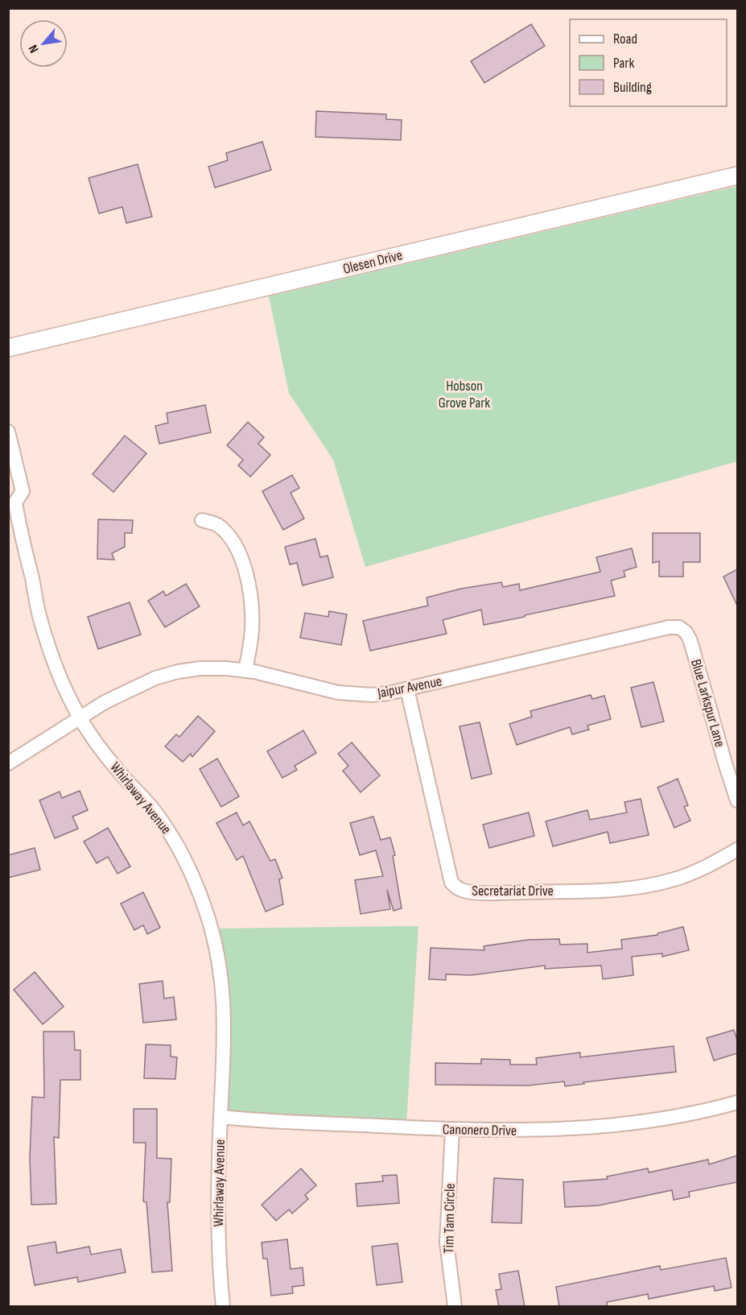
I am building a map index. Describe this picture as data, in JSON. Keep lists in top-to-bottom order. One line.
{"streets":{"street":["Olesen Drive","Jaipur Avenue","Blue Larkspur Lane","Whirlaway Avenue","Secretariat Drive","Canonero Drive","Tim Tam Circle"]},"crossings":[["Jaipur Avenue","Blue Larkspur Lane"],["Jaipur Avenue","Whirlaway Avenue"],["Jaipur Avenue","Secretariat Drive"],["Whirlaway Avenue","Canonero Drive"],["Canonero Drive","Tim Tam Circle"]],"parks":["Hobson Grove Park"],"legend":["Road","Park","Building"],"north":"bottom left"}
